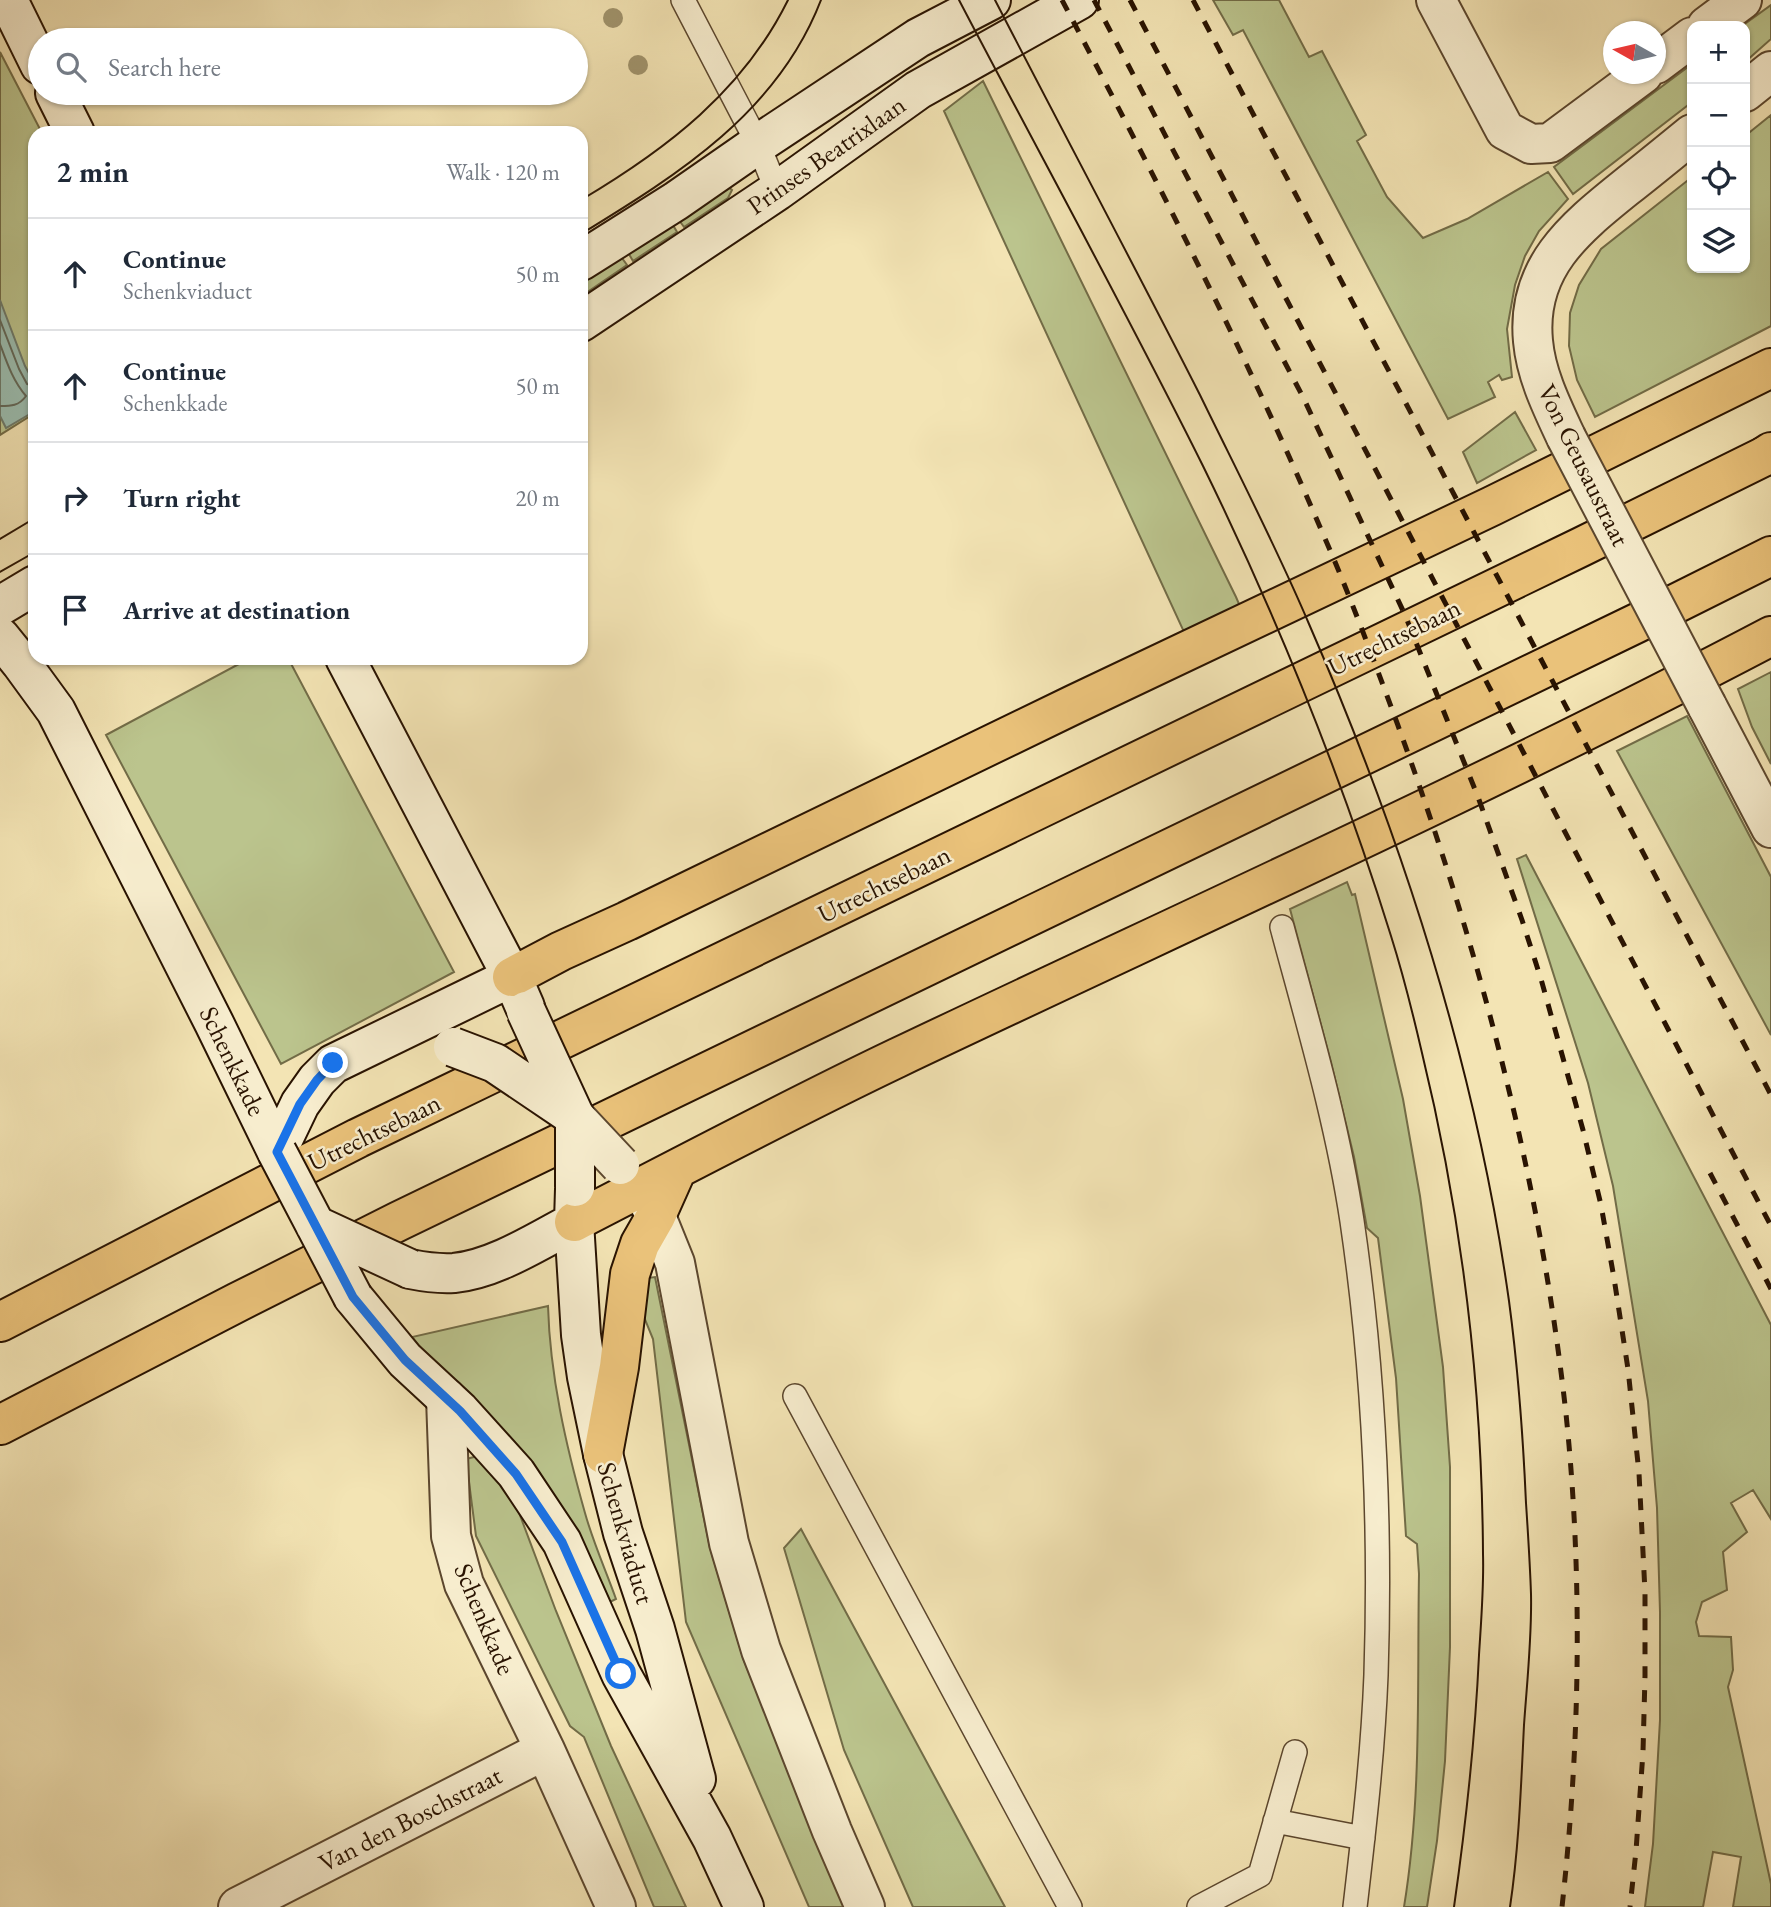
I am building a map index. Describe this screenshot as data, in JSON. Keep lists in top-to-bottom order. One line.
{"streets":{"main road":["Utrechtsebaan"],"street":["Prinses Beatrixlaan","Von Geusaustraat","Schenkkade","Schenkviaduct","Van den Boschstraat"]},"crossings":[["Schenkkade","Schenkviaduct"],["Schenkkade","Van den Boschstraat"]],"north":"left","page":{"map_buttons":["+","−"],"search":"Search here","heading":["2 min","Walk · 120 m"],"list":[["Continue","Schenkviaduct","50 m"],["Continue","Schenkkade","50 m"],["Turn right","20 m"],"Arrive at destination"]}}
